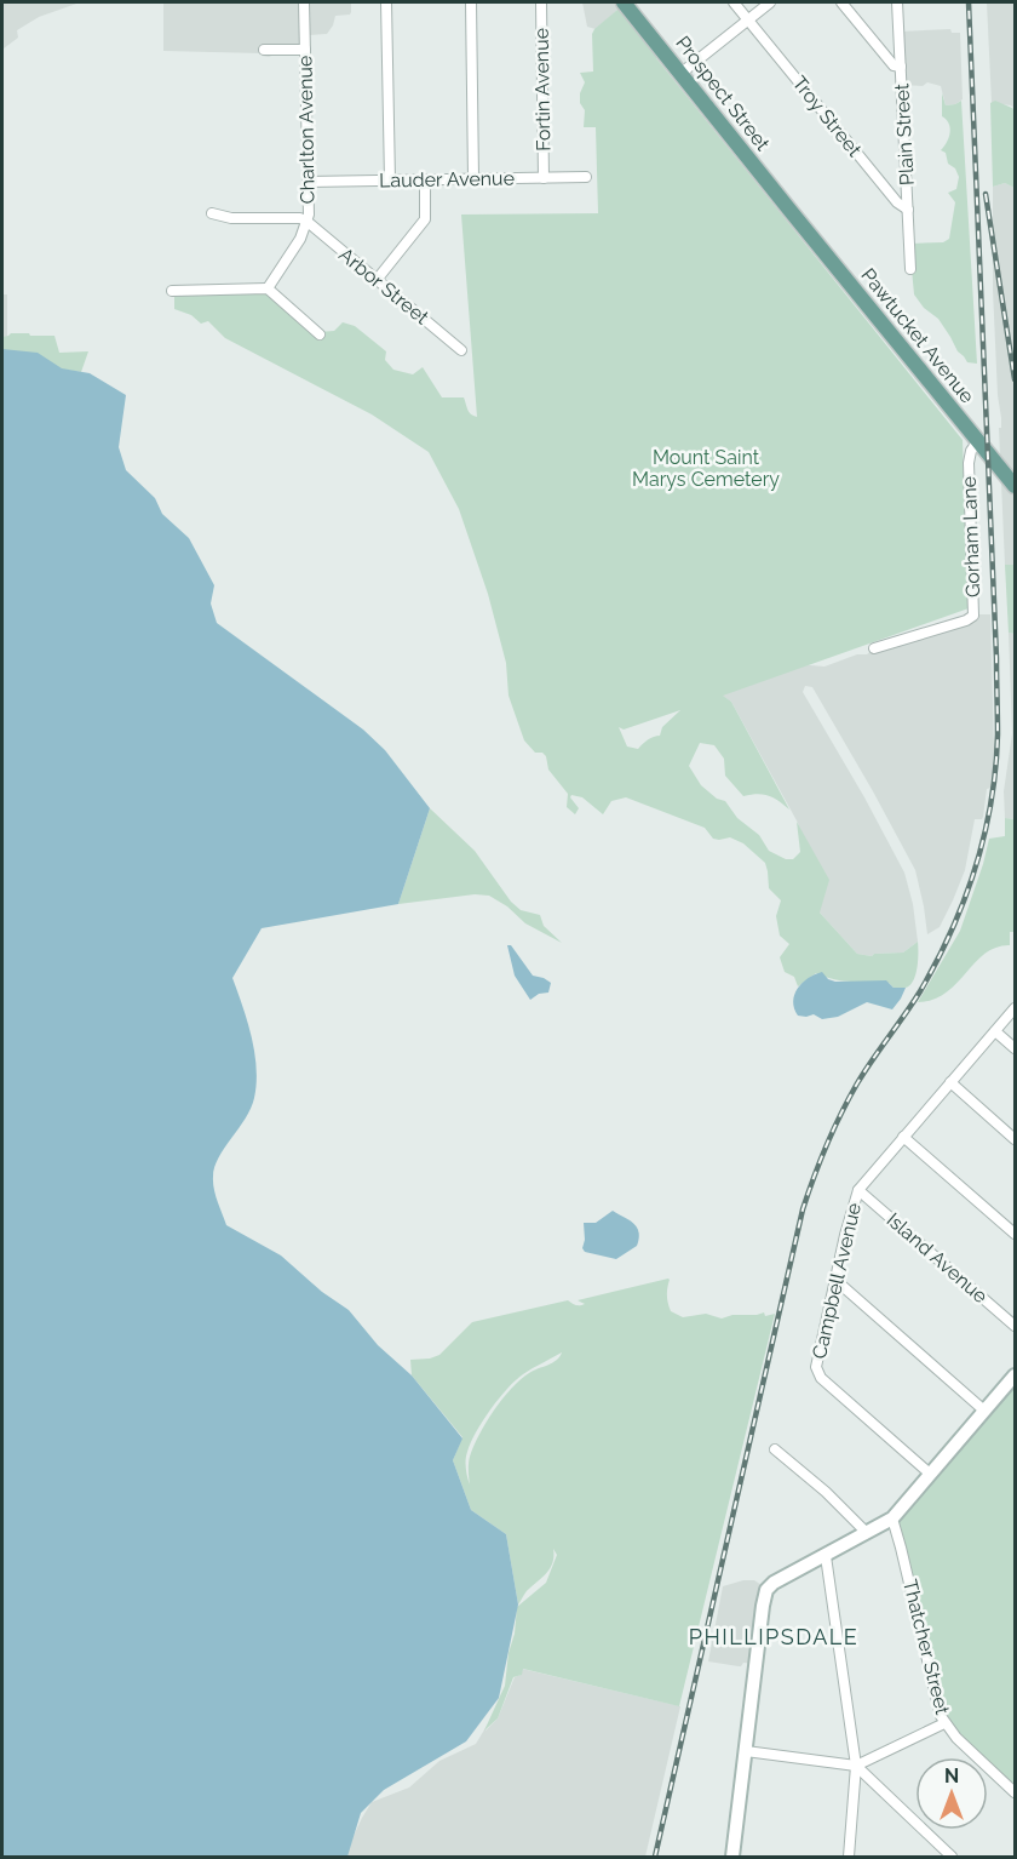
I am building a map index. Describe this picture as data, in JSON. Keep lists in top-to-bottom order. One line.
{"streets":{"main road":["Prospect Street","Pawtucket Avenue"],"street":["Fortin Avenue","Troy Street","Charlton Avenue","Plain Street","Lauder Avenue","Arbor Street","Gorham Lane","Island Avenue","Campbell Avenue","Thatcher Street"]},"crossings":[["Fortin Avenue","Lauder Avenue"],["Prospect Street","Pawtucket Avenue"],["Troy Street","Plain Street"],["Charlton Avenue","Lauder Avenue"],["Charlton Avenue","Arbor Street"],["Pawtucket Avenue","Gorham Lane"],["Island Avenue","Campbell Avenue"]],"districts":["PHILLIPSDALE"],"parks":["Mount Saint Marys Cemetery"],"north":"top"}
